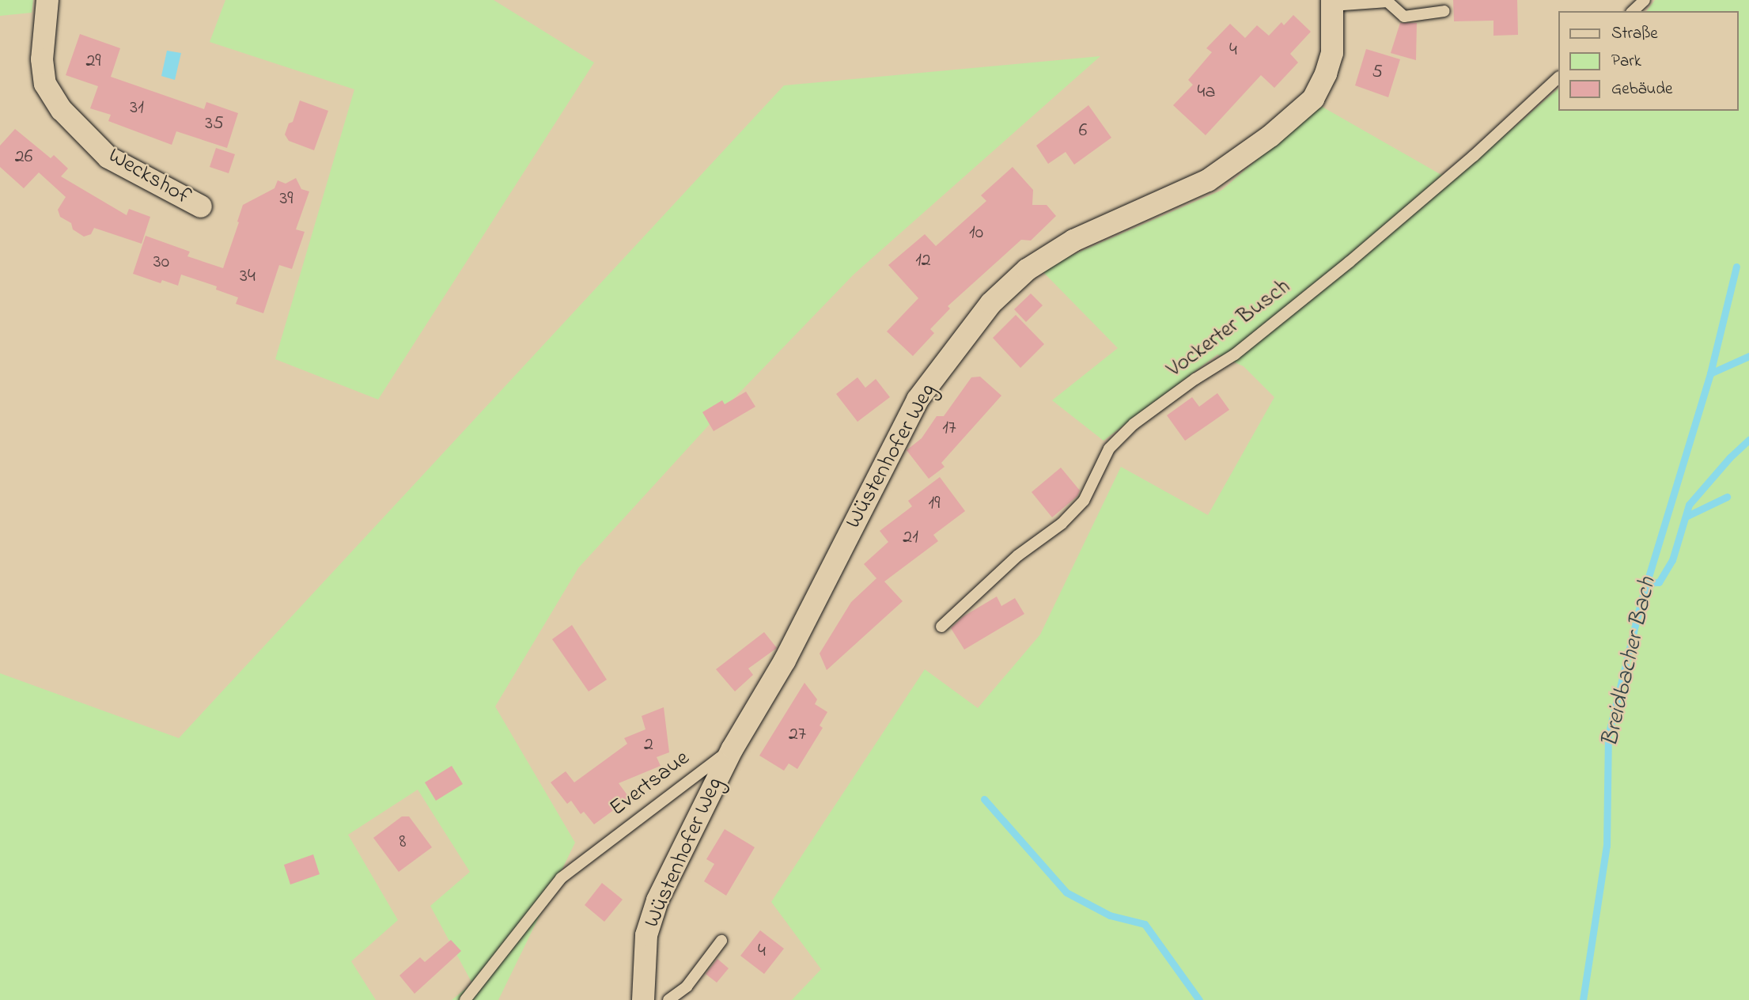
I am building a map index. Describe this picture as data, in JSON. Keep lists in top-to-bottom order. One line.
{"streets":{"street":["Weckshof","Wüstenhofer Weg"],"lane":["Vockerter Busch","Evertsaue"]},"crossings":[["Wüstenhofer Weg","Evertsaue"]],"water":["Breidbacher Bach"],"house_numbers":["4","29","5","4a","31","35","6","26","39","10","12","30","34","17","19","21","27","2","8","4"],"legend":["Straße","Park","Gebäude"]}
